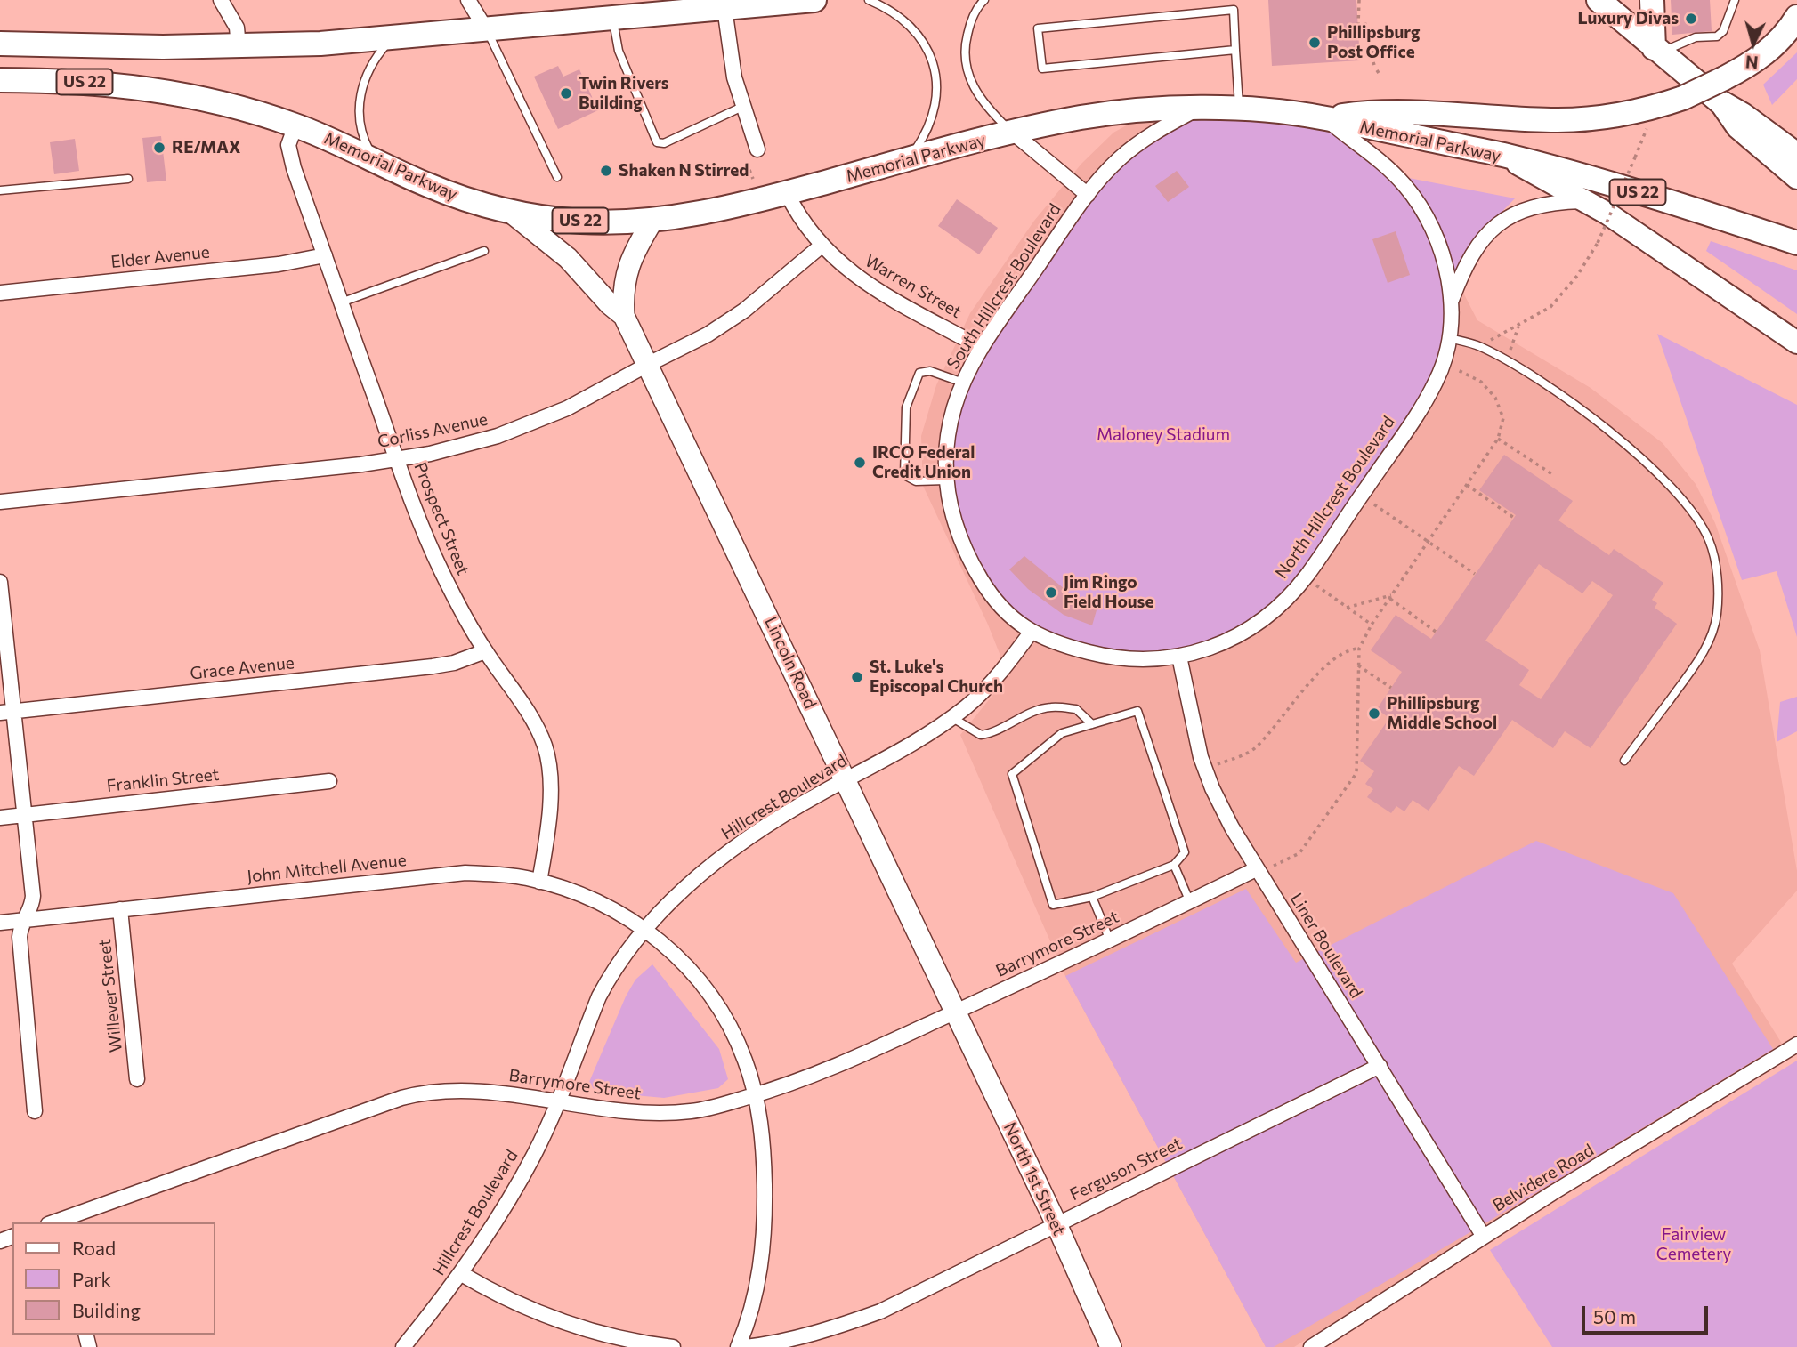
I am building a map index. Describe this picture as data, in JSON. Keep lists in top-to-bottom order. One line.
{"streets":{"highway":["US 22","Memorial Parkway"],"main road":["Lincoln Road","North 1st Street"],"street":["Elder Avenue","Warren Street","South Hillcrest Boulevard","Corliss Avenue","North Hillcrest Boulevard","Prospect Street","Grace Avenue","Franklin Street","Hillcrest Boulevard","John Mitchell Avenue","Barrymore Street","Liner Boulevard","Willever Street","Ferguson Street","Belvidere Road"]},"crossings":[["US 22","Memorial Parkway"],["Memorial Parkway","Warren Street"],["Memorial Parkway","South Hillcrest Boulevard"],["Memorial Parkway","North Hillcrest Boulevard"],["Memorial Parkway","Prospect Street"],["Memorial Parkway","Lincoln Road"],["Elder Avenue","Prospect Street"],["Warren Street","South Hillcrest Boulevard"],["Warren Street","Corliss Avenue"],["South Hillcrest Boulevard","North Hillcrest Boulevard"],["South Hillcrest Boulevard","Hillcrest Boulevard"],["Corliss Avenue","Prospect Street"],["Corliss Avenue","Lincoln Road"],["North Hillcrest Boulevard","Hillcrest Boulevard"],["North Hillcrest Boulevard","Liner Boulevard"],["Prospect Street","Grace Avenue"],["Prospect Street","John Mitchell Avenue"],["Lincoln Road","Hillcrest Boulevard"],["Lincoln Road","Barrymore Street"],["Lincoln Road","North 1st Street"],["Hillcrest Boulevard","John Mitchell Avenue"],["Hillcrest Boulevard","Barrymore Street"],["John Mitchell Avenue","Barrymore Street"],["John Mitchell Avenue","Willever Street"],["Barrymore Street","Liner Boulevard"],["Barrymore Street","North 1st Street"],["Liner Boulevard","Ferguson Street"],["Liner Boulevard","Belvidere Road"],["Ferguson Street","North 1st Street"]],"parks":["Maloney Stadium","Fairview Cemetery"],"places":["Luxury Divas","Phillipsburg Post Office","Twin Rivers Building","RE/MAX","Shaken N Stirred","IRCO Federal Credit Union","Jim Ringo Field House","St. Luke's Episcopal Church","Phillipsburg Middle School"],"legend":["Road","Park","Building"],"scale_bar":"50 m","north":"bottom"}
